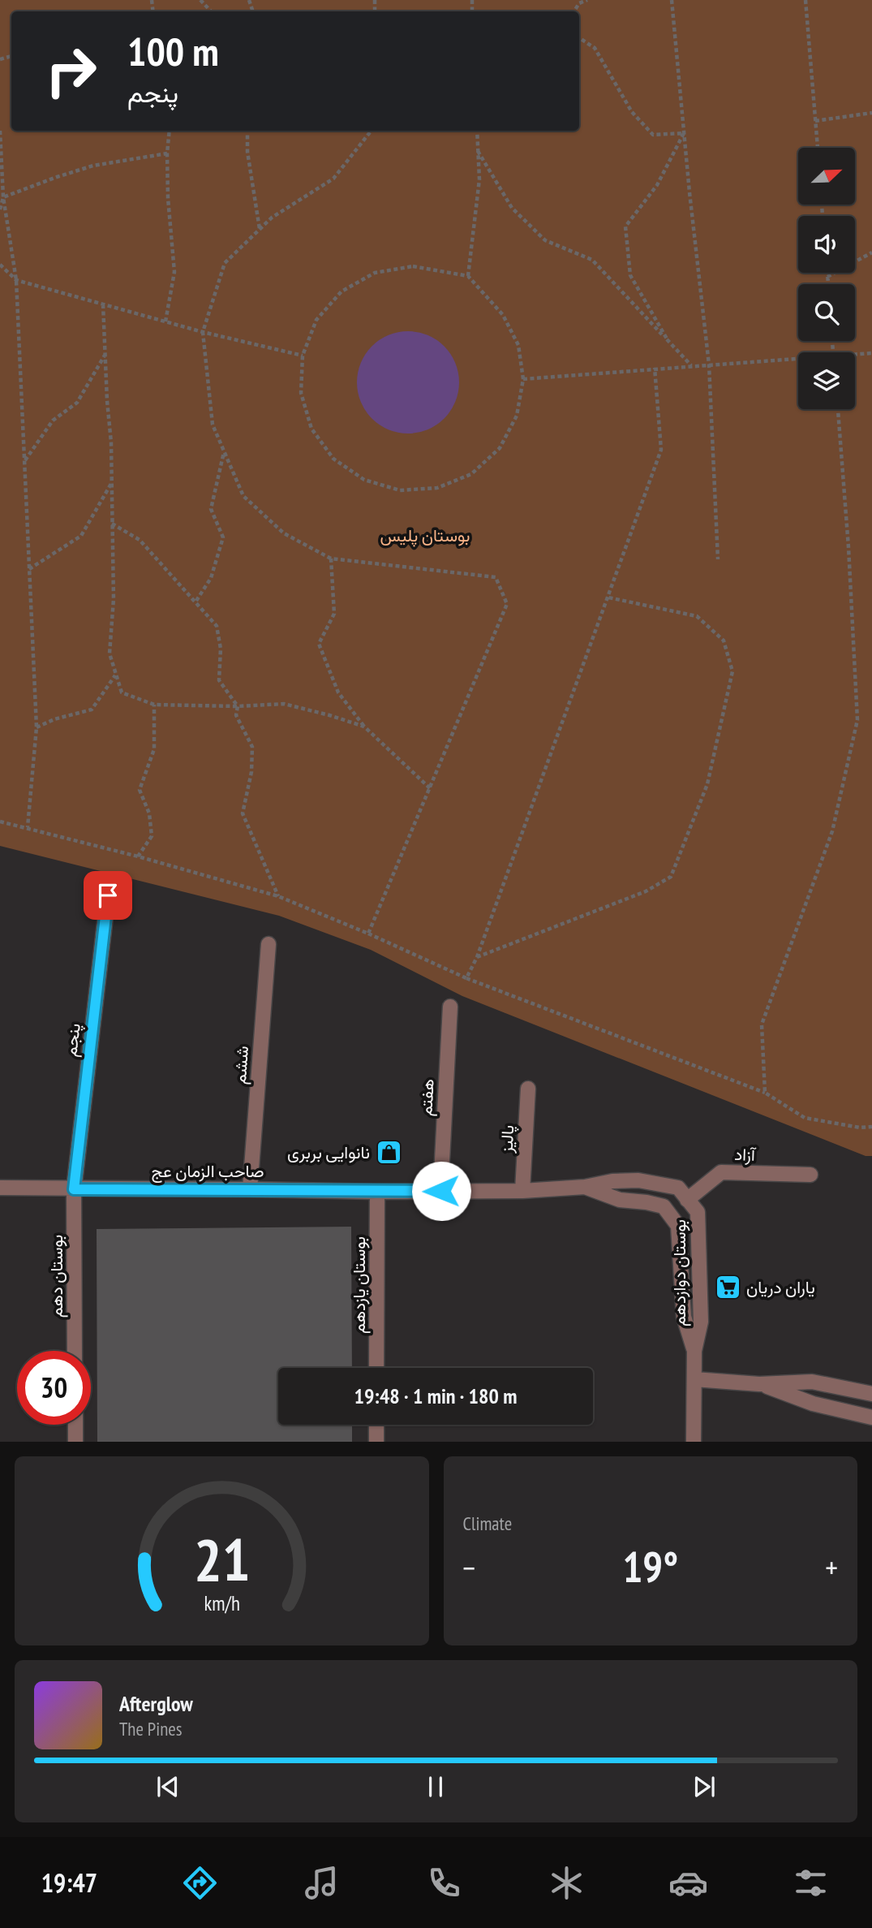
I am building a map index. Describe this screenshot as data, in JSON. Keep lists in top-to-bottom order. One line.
{"streets":{"street":["پنجم","ششم","هفتم","پالیز","آزاد","صاحب الزمان عج","بوستان دوازدهم","بوستان دهم","بوستان یازدهم"]},"crossings":[["پنجم","صاحب الزمان عج"],["پنجم","بوستان دهم"],["ششم","صاحب الزمان عج"],["هفتم","صاحب الزمان عج"],["پالیز","صاحب الزمان عج"],["آزاد","بوستان دوازدهم"],["صاحب الزمان عج","بوستان دوازدهم"],["صاحب الزمان عج","بوستان دهم"],["صاحب الزمان عج","بوستان یازدهم"]],"parks":["بوستان پلیس"],"places":{"shop":["نانوایی بربری"],"supermarket":["یاران دریان"]},"north":"top right","page":{"turn":["100 m","پنجم"],"limit":"30","trip":"19:48 · 1 min · 180 m","tile":"Climate","heat":["−","19°","+"],"song":["Afterglow","The Pines"],"tabs":"19:47","gauge":["21","km/h"]}}
